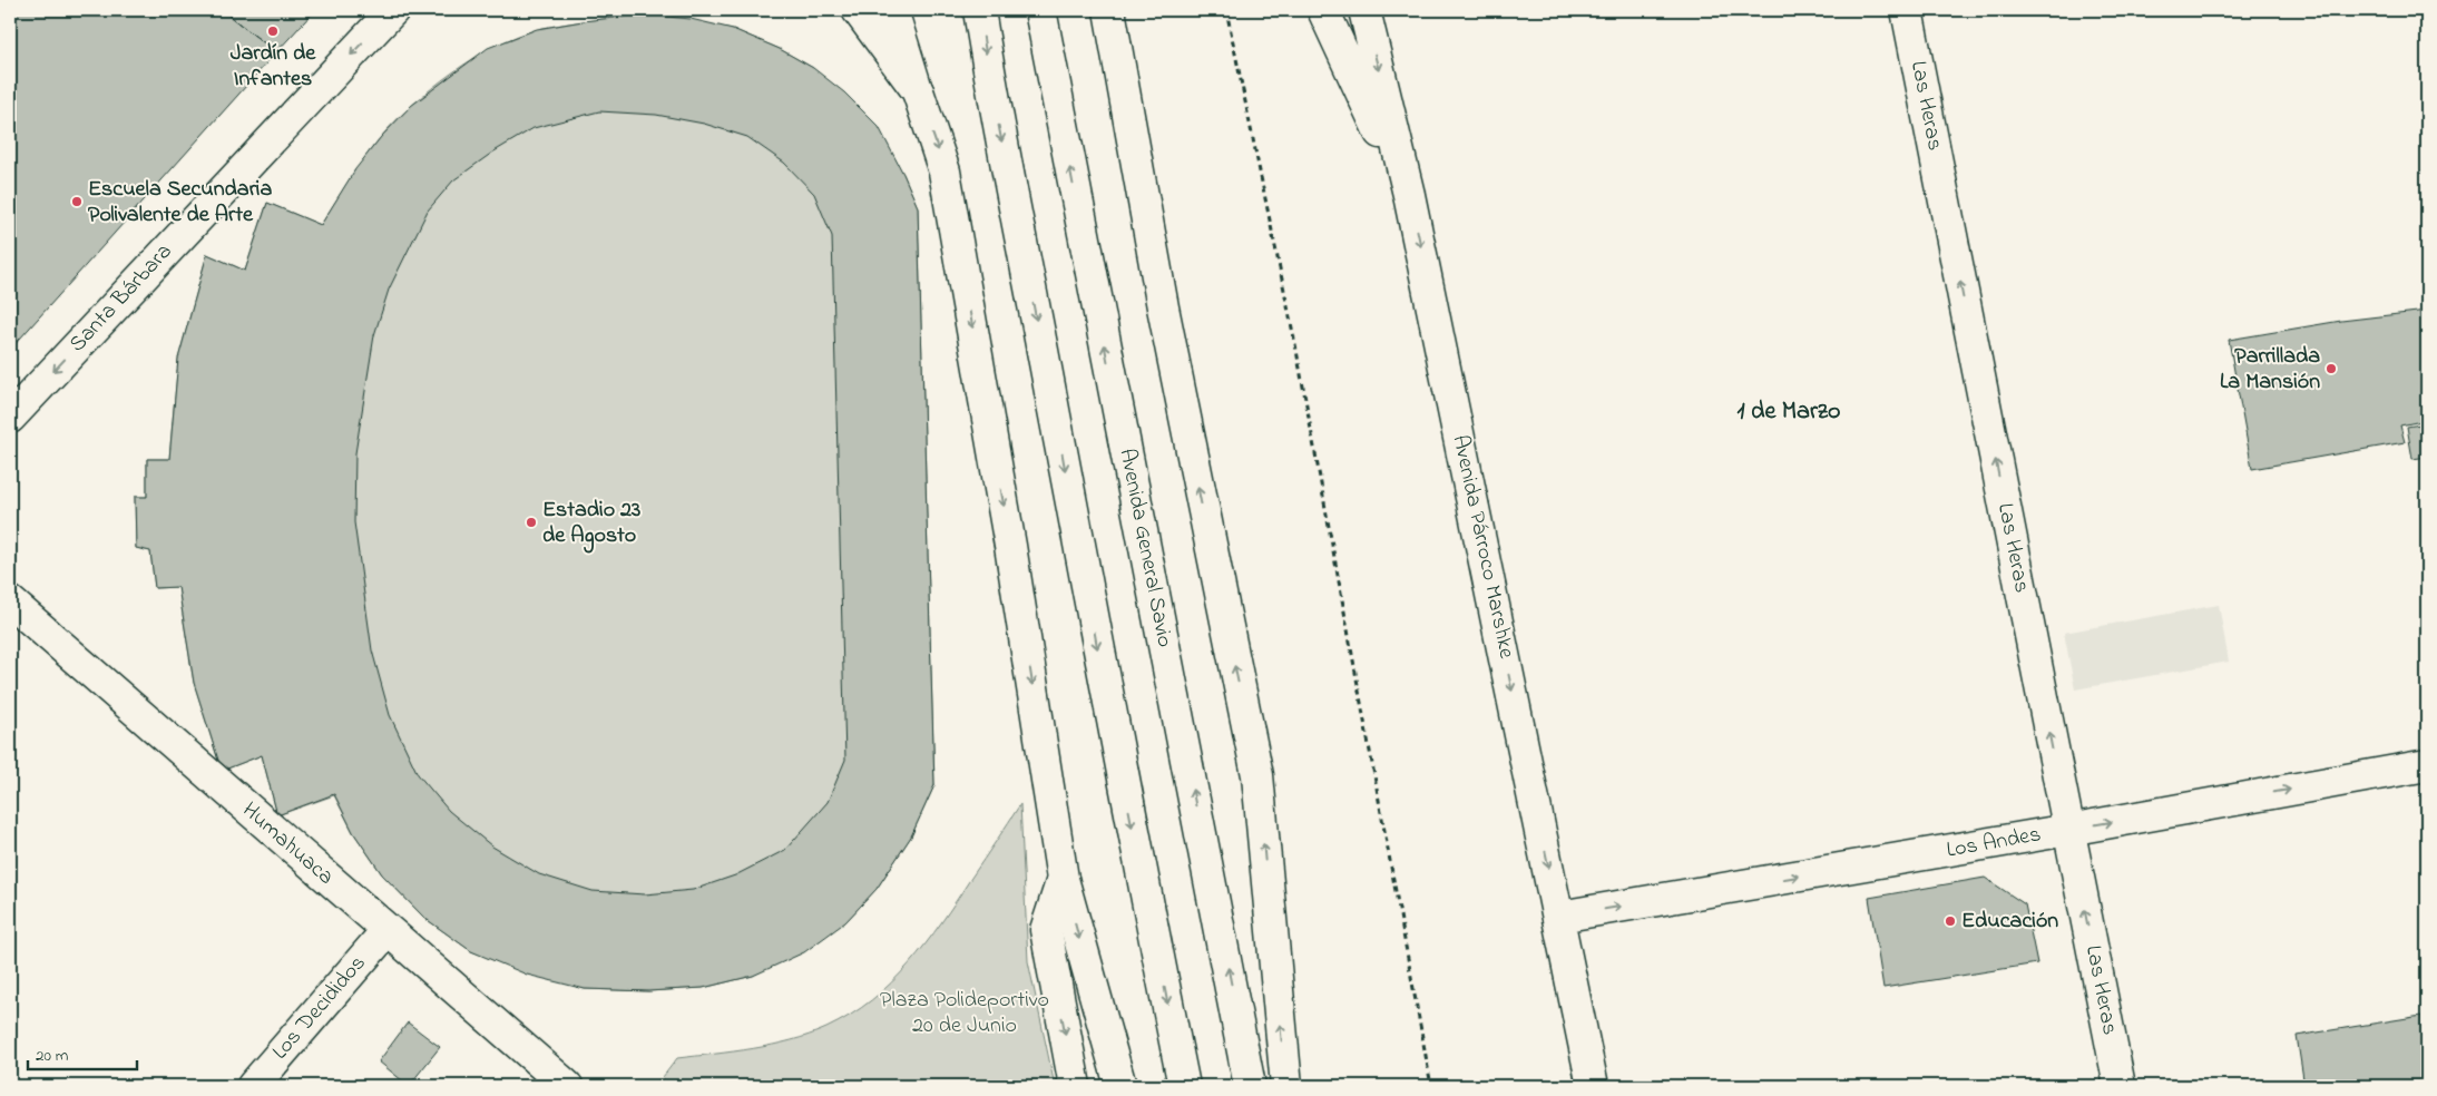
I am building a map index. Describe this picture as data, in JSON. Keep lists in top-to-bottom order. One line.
{"streets":{"main road":["Las Heras","Santa Bárbara","Avenida Párroco Marshke","Avenida General Savio","Los Andes","Humahuaca","Los Decididos"]},"crossings":[["Las Heras","Los Andes"],["Avenida Párroco Marshke","Los Andes"],["Humahuaca","Los Decididos"]],"one_way":["Las Heras","Santa Bárbara","Los Andes"],"districts":["1 de Marzo"],"parks":["Plaza Polideportivo 20 de Junio"],"places":["Jardín de Infantes","Escuela Secundaria Polivalente de Arte","Parrillada La Mansión","Estadio 23 de Agosto","Educación"],"scale_bar":"20 m"}
